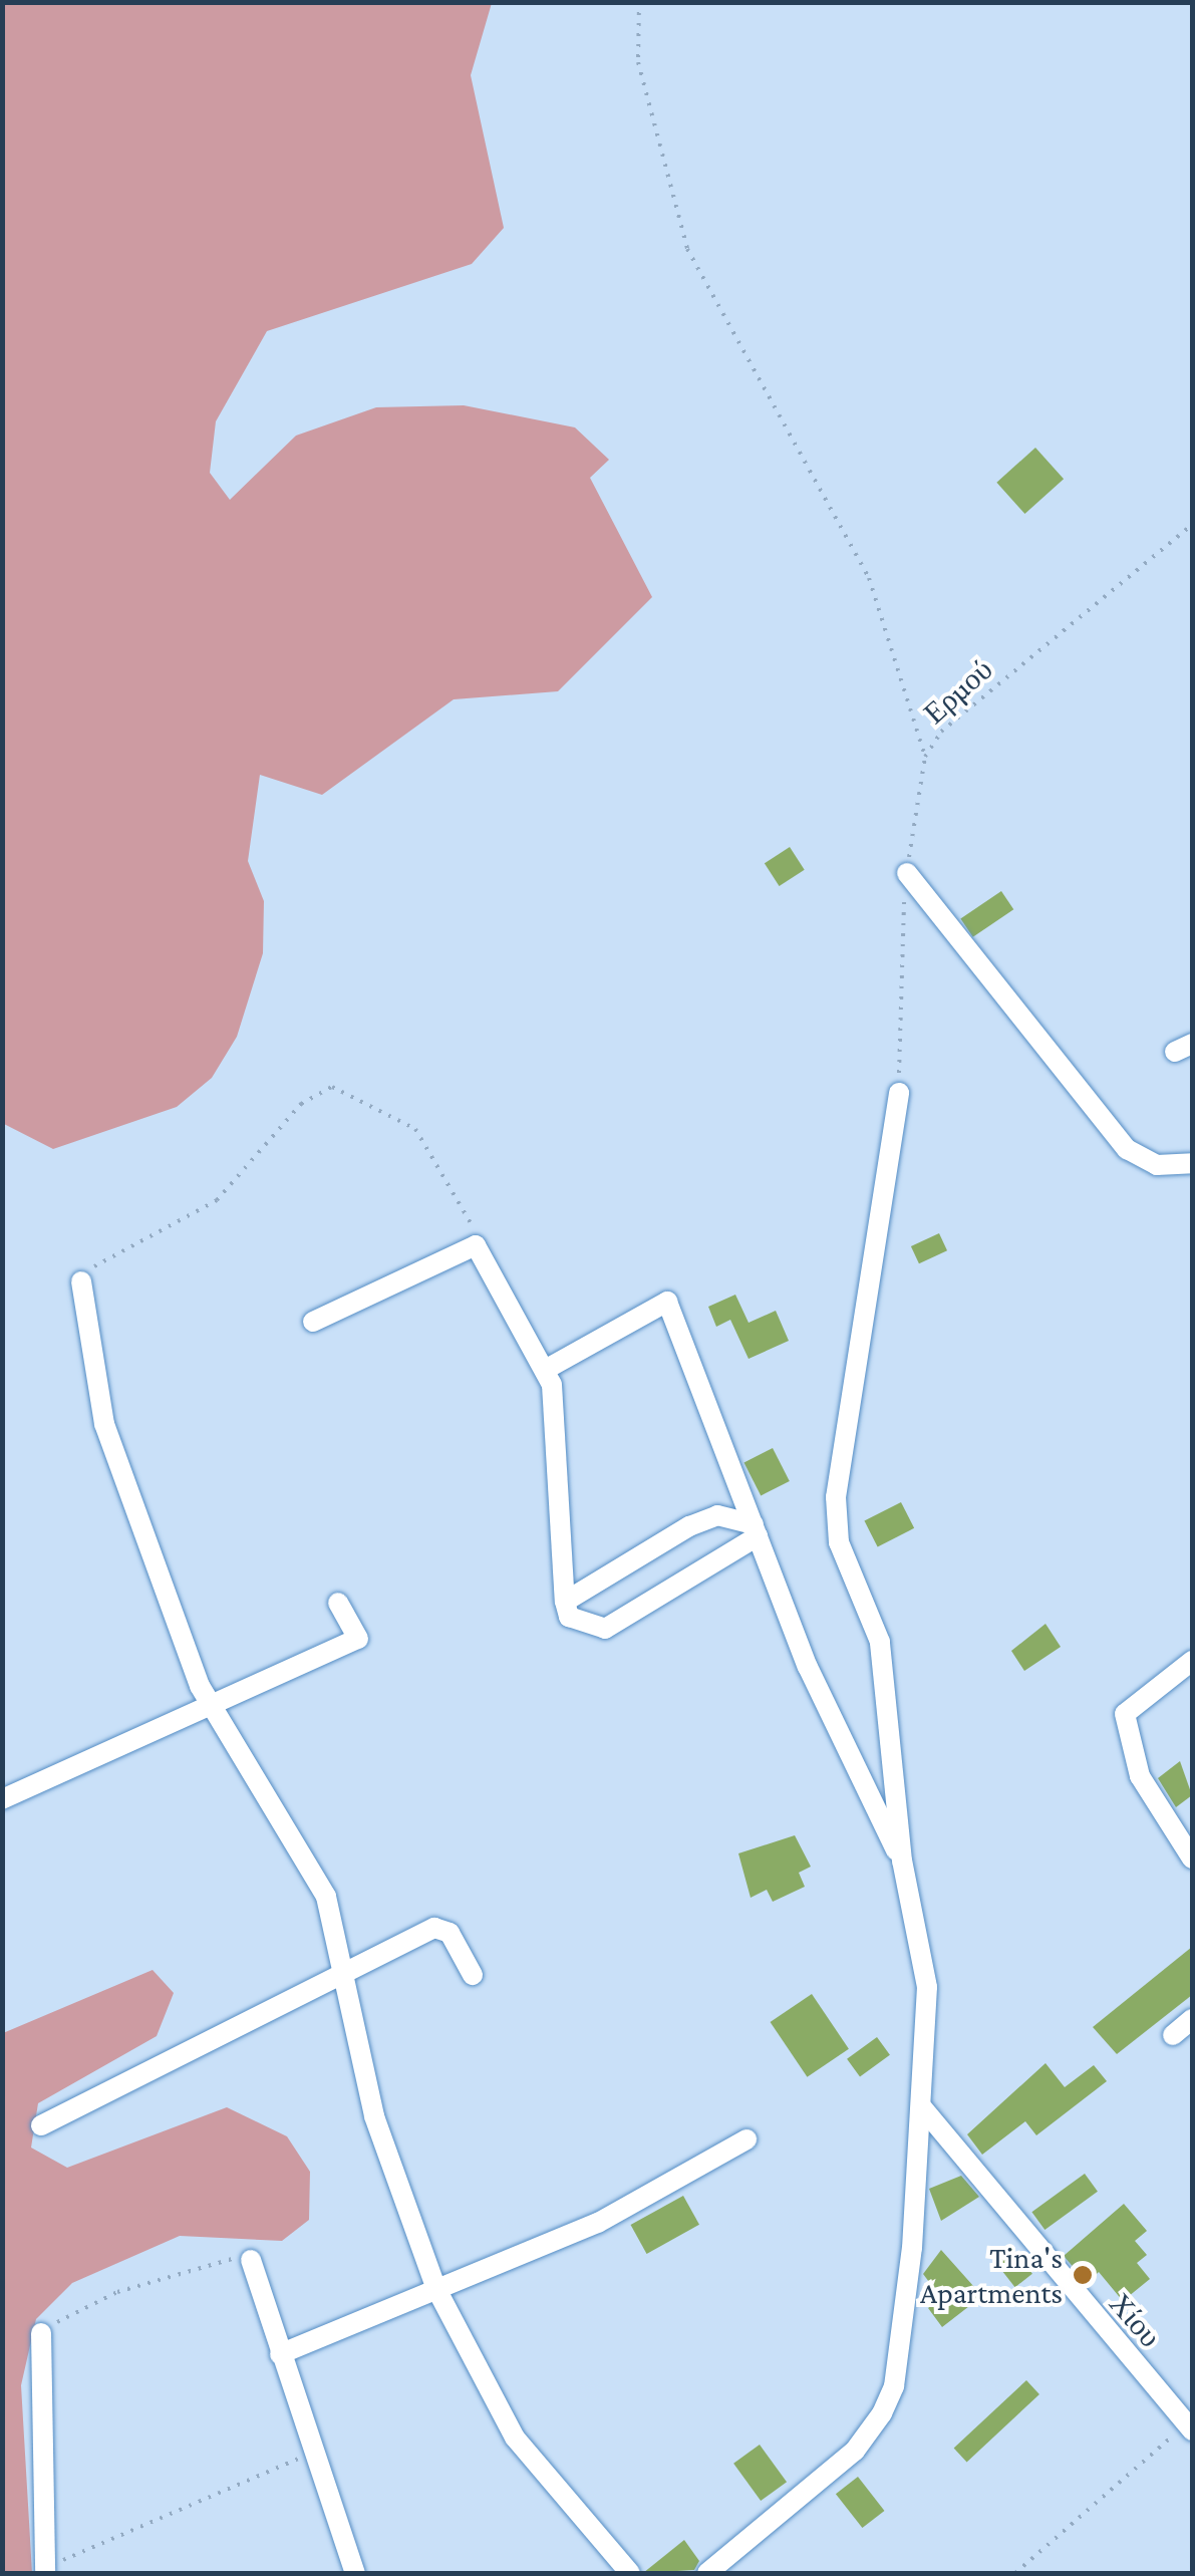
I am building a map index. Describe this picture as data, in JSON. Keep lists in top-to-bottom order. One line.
{"streets":{"street":["Χίου"],"path":["Ερμού"]},"places":["Tina's Apartments"]}
